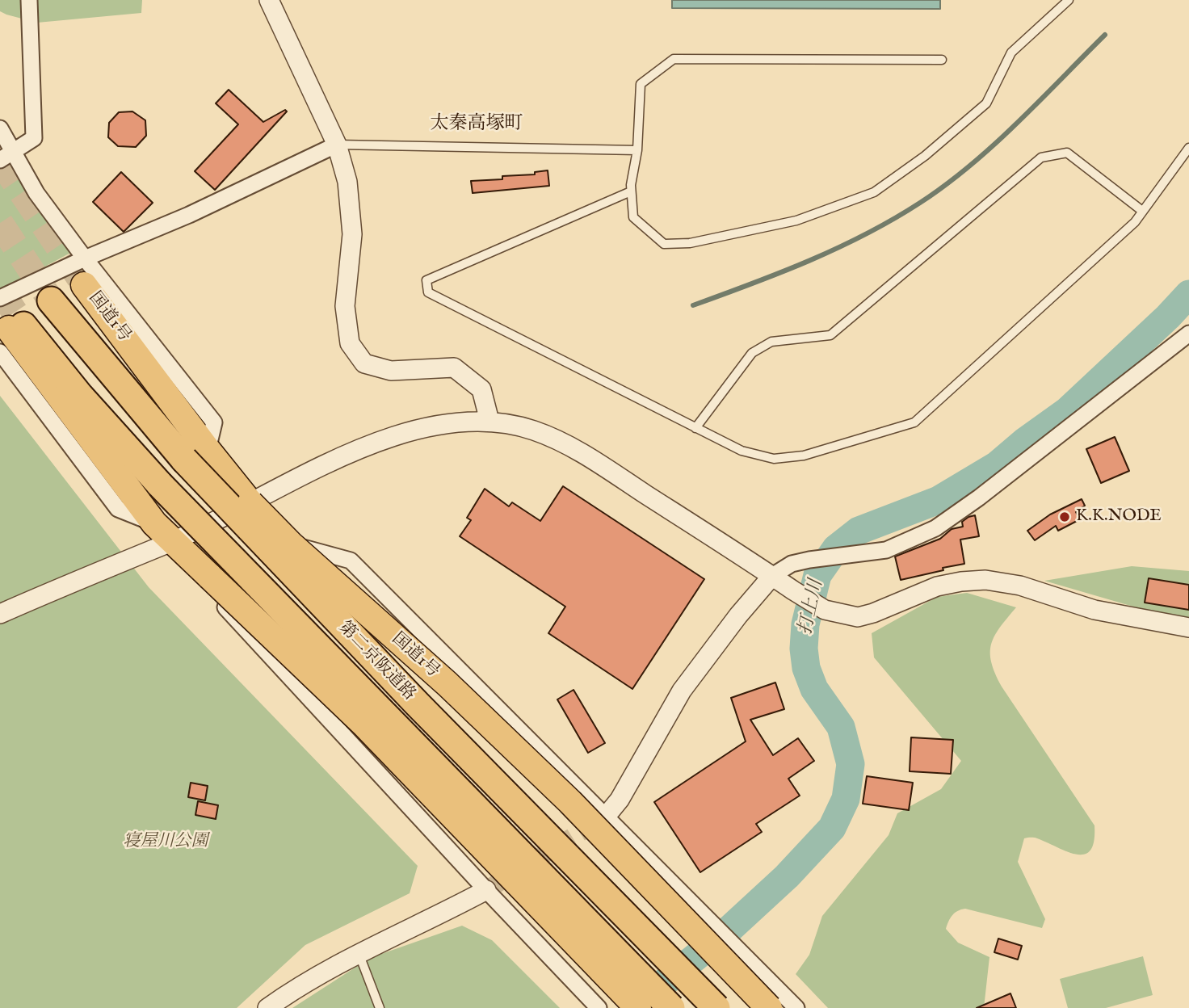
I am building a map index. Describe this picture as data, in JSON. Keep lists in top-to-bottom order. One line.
{"streets":{"highway":["国道1号","第二京阪道路"]},"crossings":[["国道1号","第二京阪道路"]],"districts":["太秦高塚町"],"water":["打上川"],"parks":["寝屋川公園"],"places":["K.K.NODE"]}
